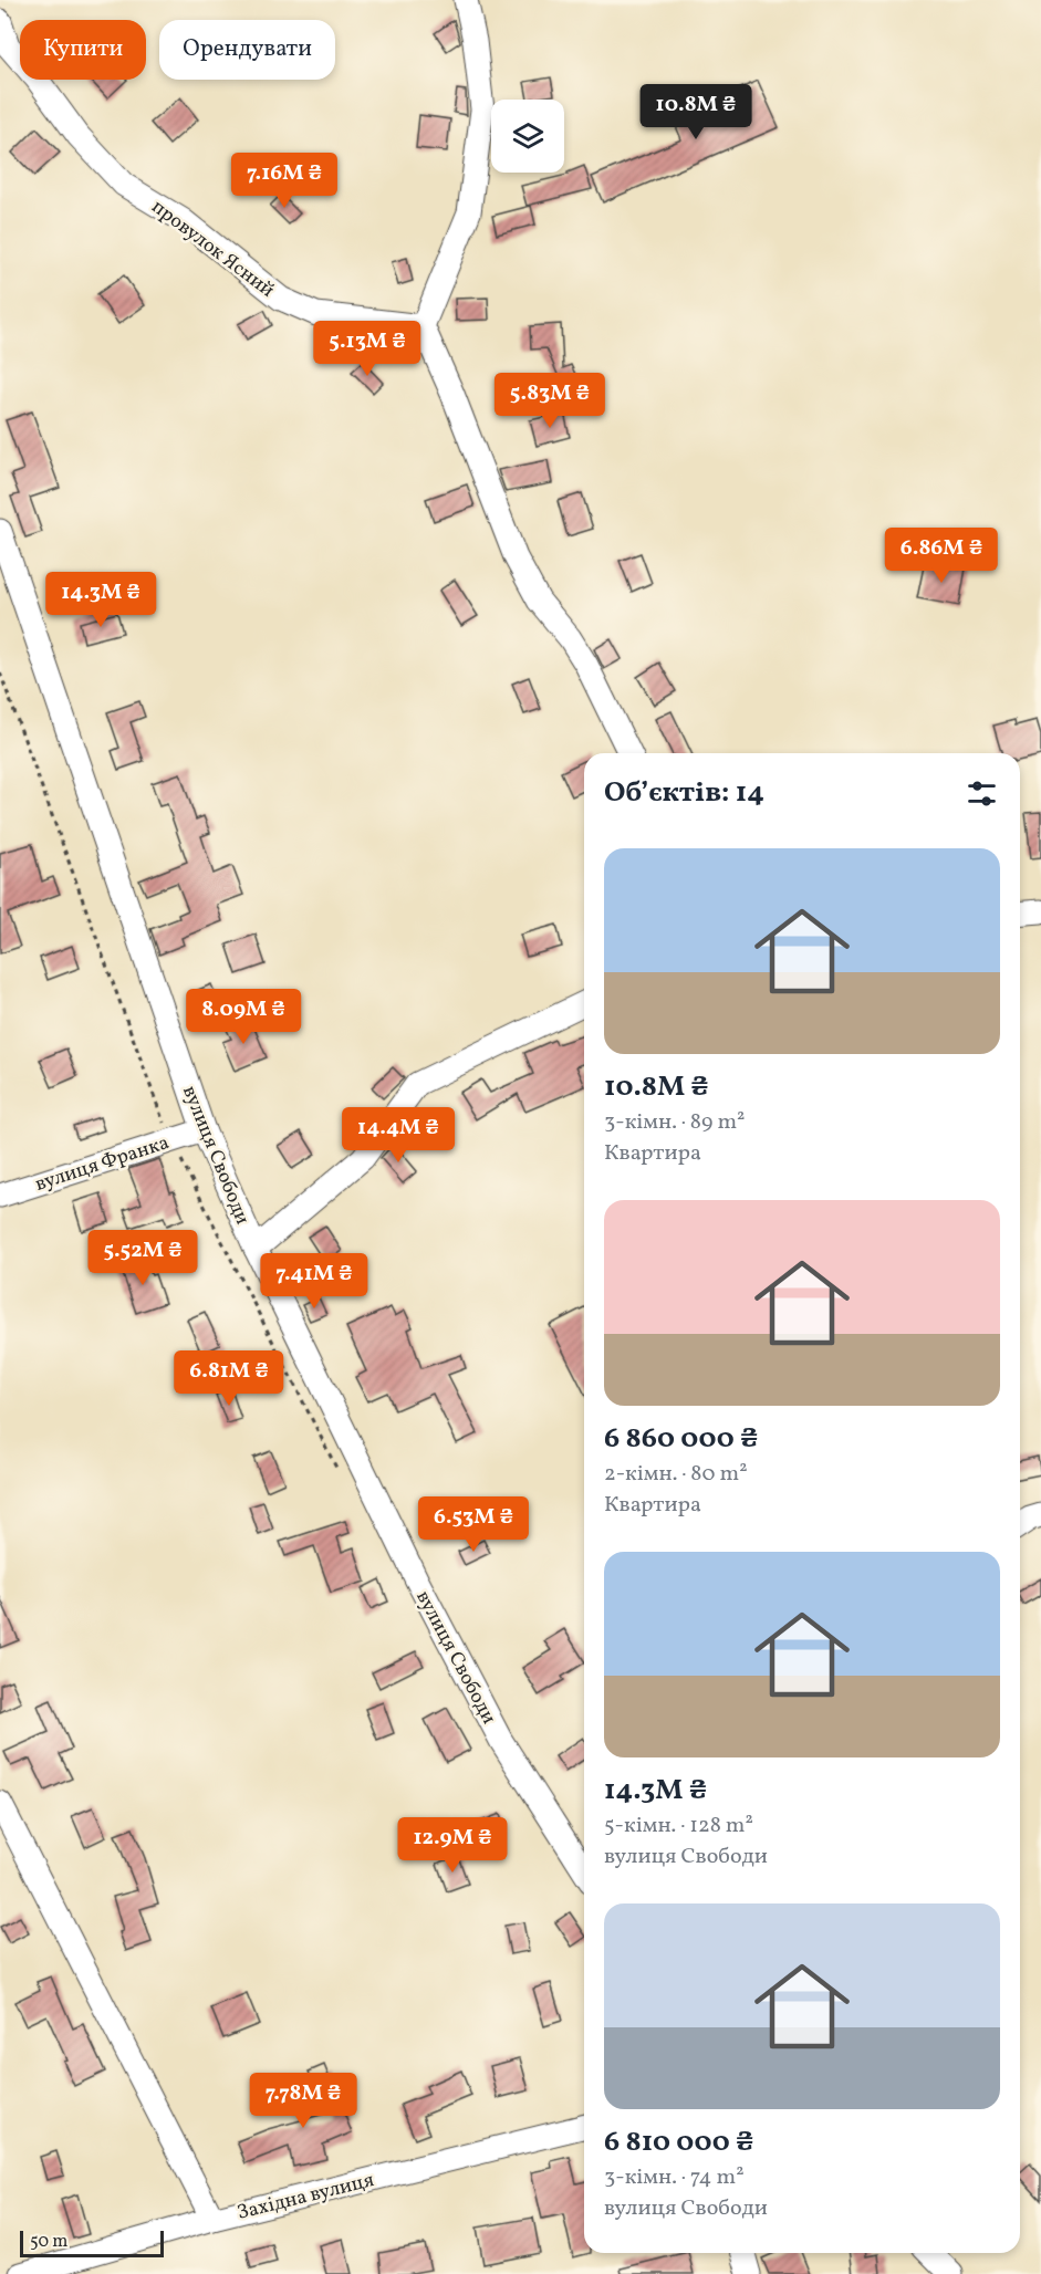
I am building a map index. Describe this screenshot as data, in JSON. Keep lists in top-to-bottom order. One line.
{"streets":{"street":["провулок Ясний","вулиця Свободи","вулиця Франка","Західна вулиця"]},"crossings":[["вулиця Свободи","вулиця Франка"]],"scale_bar":"50 m","page":{"chip":["Купити","Орендувати"],"price":["10.8M ₴","7.16M ₴","5.13M ₴","5.83M ₴","6.86M ₴","14.3M ₴","8.09M ₴","14.4M ₴","5.52M ₴","7.41M ₴","6.81M ₴","6.53M ₴","12.9M ₴","7.78M ₴"],"heading":"Об’єктів: 14","list":[{"name":"10.8M ₴","note":"3-кімн. · 89 m² · Квартира"},{"name":"6 860 000 ₴","note":"2-кімн. · 80 m² · Квартира"},{"name":"14.3M ₴","note":"5-кімн. · 128 m² · вулиця Свободи"},{"name":"6 810 000 ₴","note":"3-кімн. · 74 m² · вулиця Свободи"}],"scale":"50 m"}}
